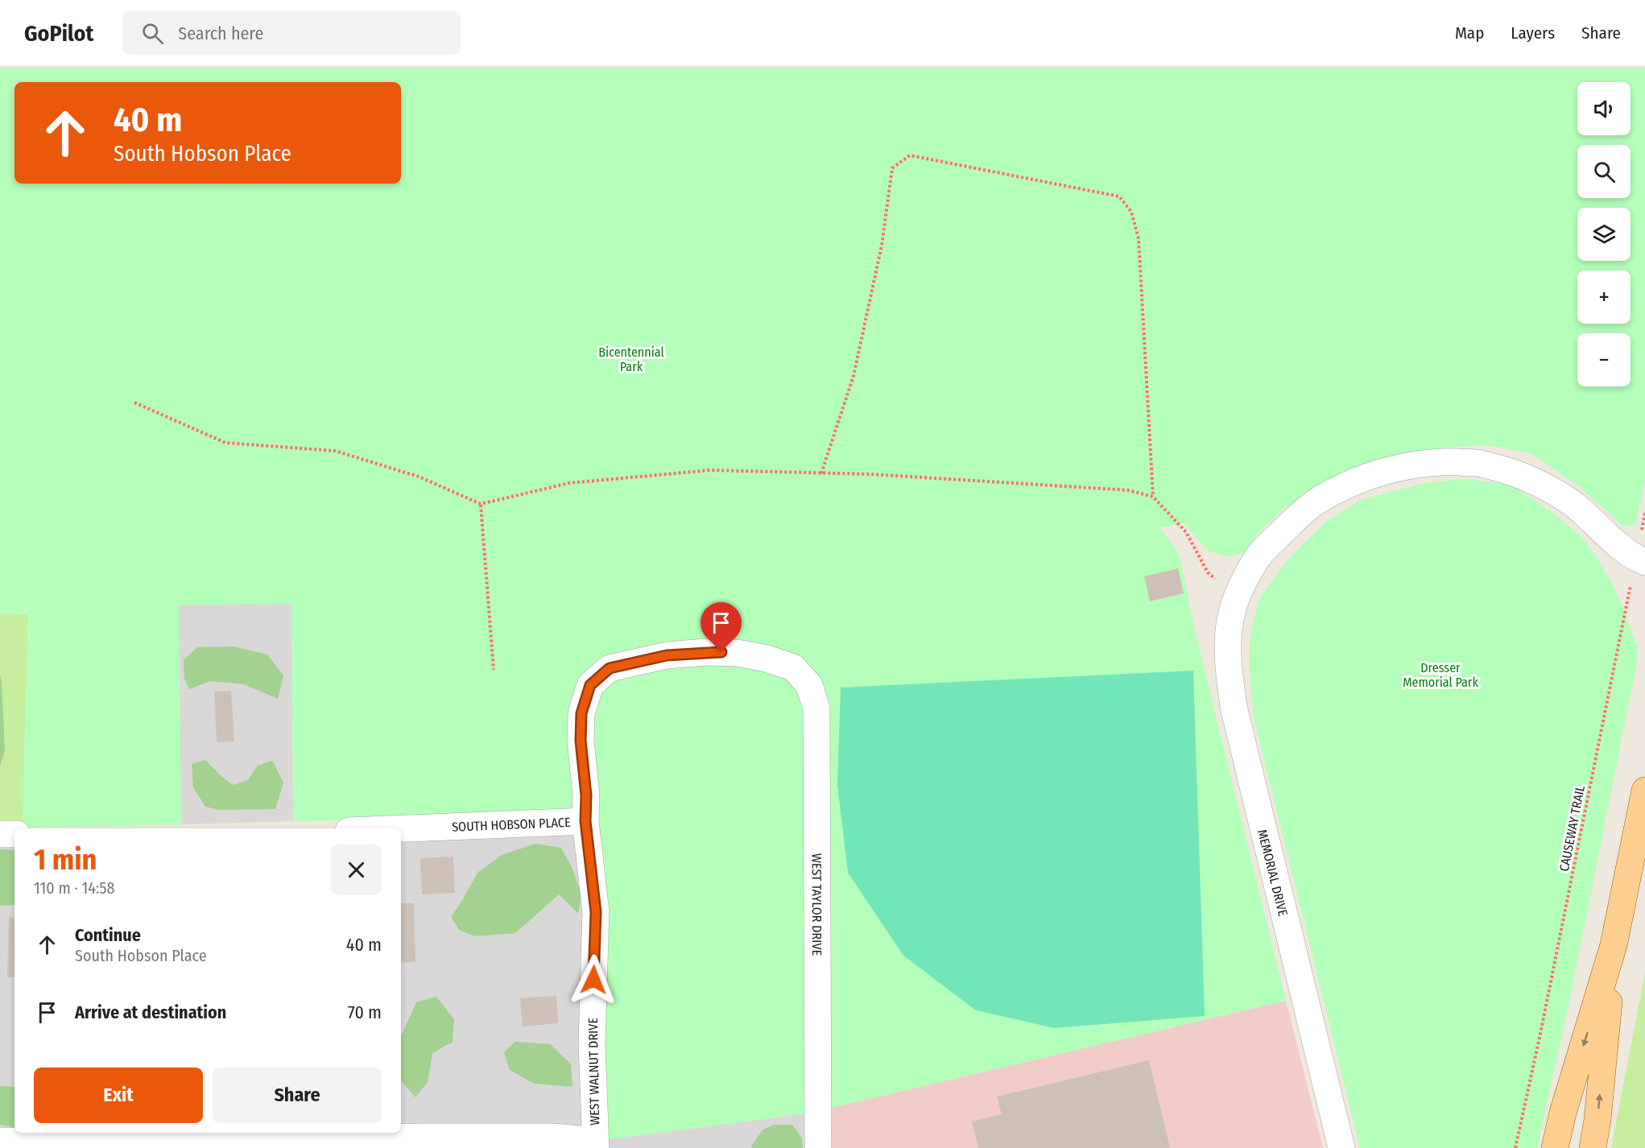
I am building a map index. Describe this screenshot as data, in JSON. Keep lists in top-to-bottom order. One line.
{"streets":{"street":["SOUTH HOBSON PLACE","MEMORIAL DRIVE","WEST TAYLOR DRIVE","WEST WALNUT DRIVE"],"path":["CAUSEWAY TRAIL"]},"crossings":[["SOUTH HOBSON PLACE","WEST TAYLOR DRIVE"],["SOUTH HOBSON PLACE","WEST WALNUT DRIVE"],["CAUSEWAY TRAIL","MEMORIAL DRIVE"]],"parks":["Bicentennial Park","Dresser Memorial Park"],"page":{"header":"GoPilot","search":"Search here","nav":["Map","Layers","Share"],"map_buttons":["+","−"],"turn":["40 m","South Hobson Place"],"heading":["1 min","110 m · 14:58"],"list":[{"name":"Continue","note":"South Hobson Place","value":"40 m"},{"name":"Arrive at destination","value":"70 m"}],"buttons":["Exit","Share"]}}
